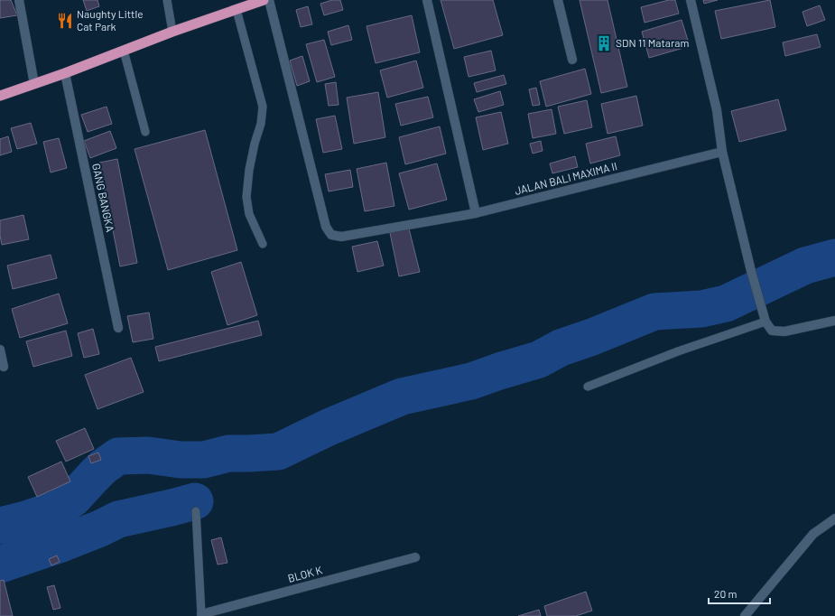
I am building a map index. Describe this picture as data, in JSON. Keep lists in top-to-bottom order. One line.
{"streets":{"street":["JALAN BALI MAXIMA II","GANG BANGKA","BLOK K"]},"places":{"restaurant":["Naughty Little Cat Park"],"building":["SDN 11 Mataram"]},"scale_bar":"20 m"}
